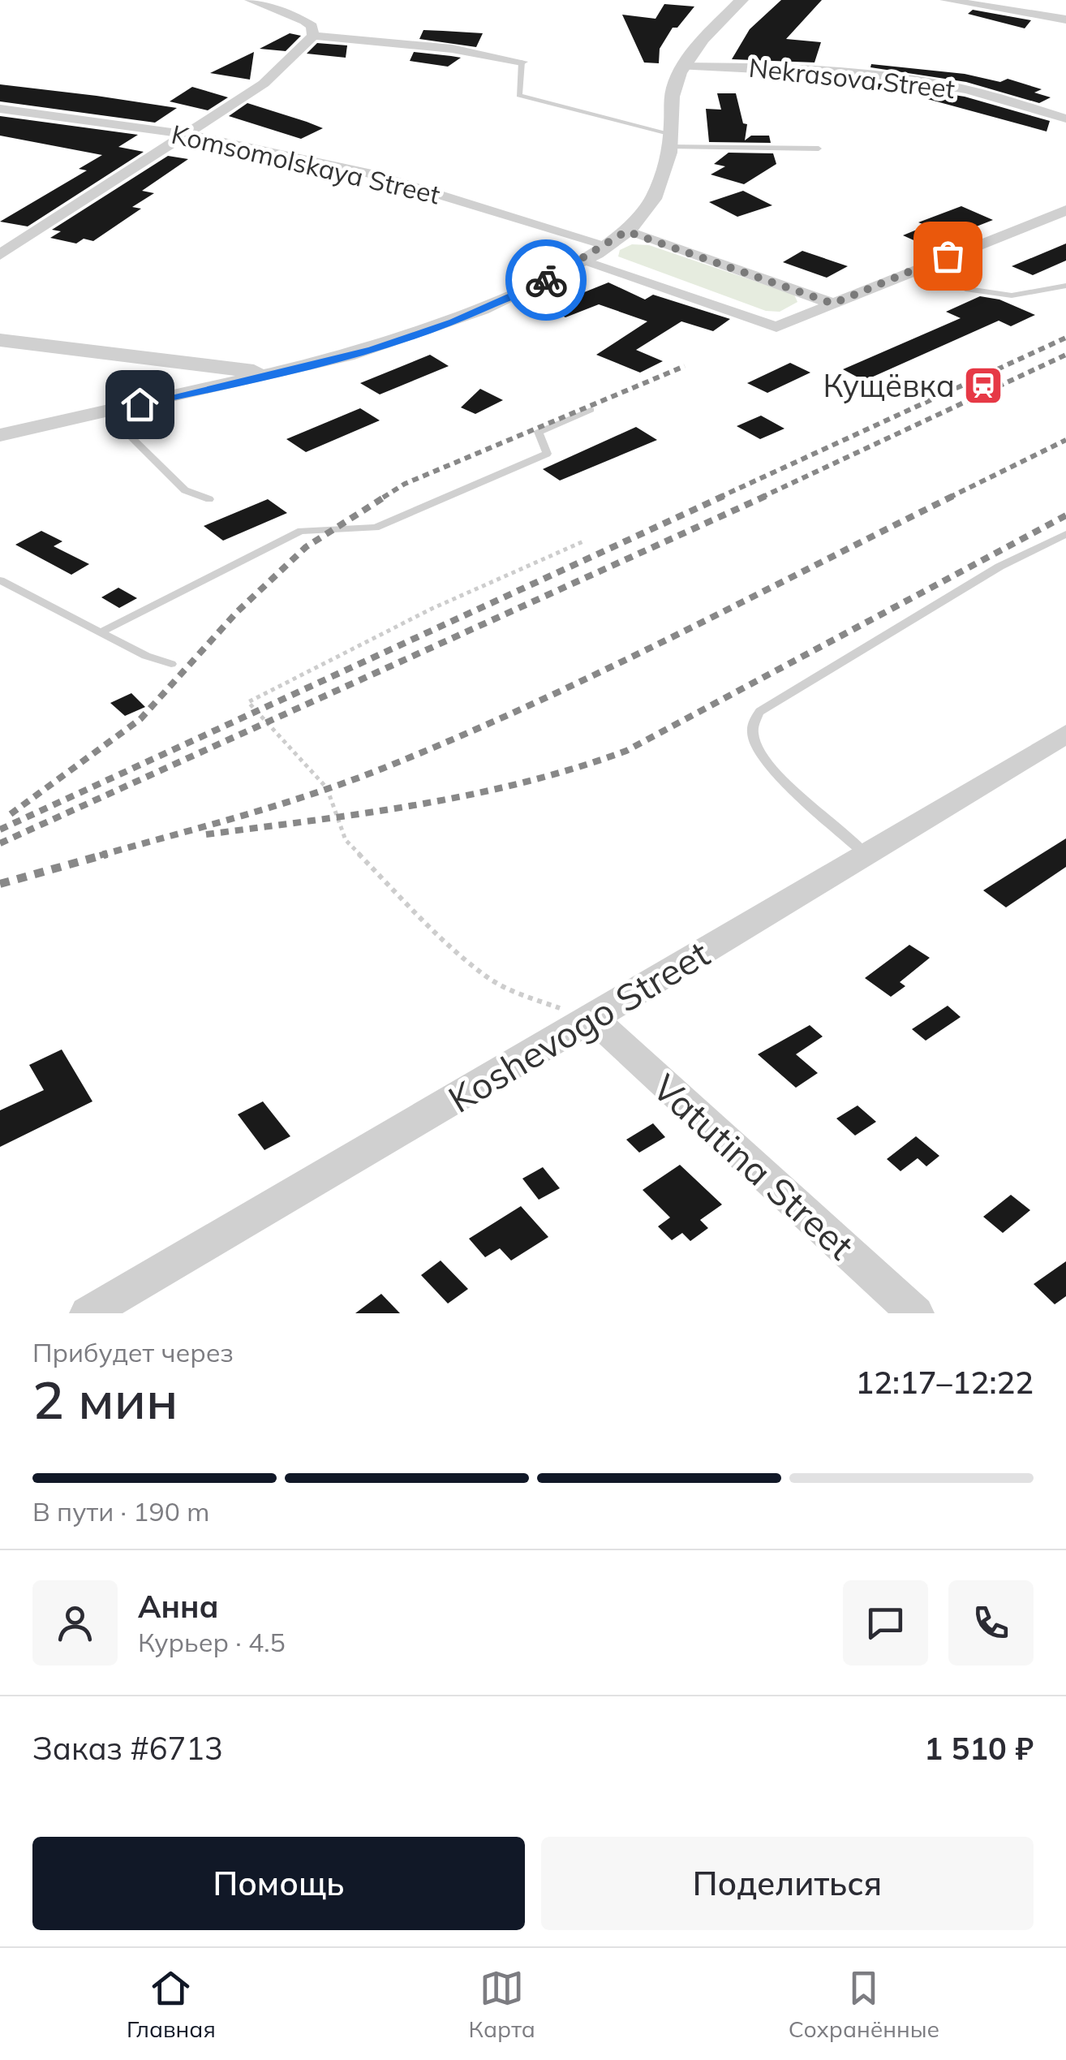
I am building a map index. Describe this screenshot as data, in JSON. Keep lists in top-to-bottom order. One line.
{"streets":{"street":["Nekrasova Street","Komsomolskaya Street","Koshevogo Street","Vatutina Street"]},"crossings":[["Koshevogo Street","Vatutina Street"]],"places":{"station":["Кущёвка"]},"page":{"heading":["2 мин","Прибудет через","12:17–12:22"],"panel":["Анна","Курьер · 4.5","Заказ #6713","1 510 ₽"],"bar":"В пути · 190 m","buttons":["Помощь","Поделиться"],"tabs":["Главная","Карта","Сохранённые"]}}
